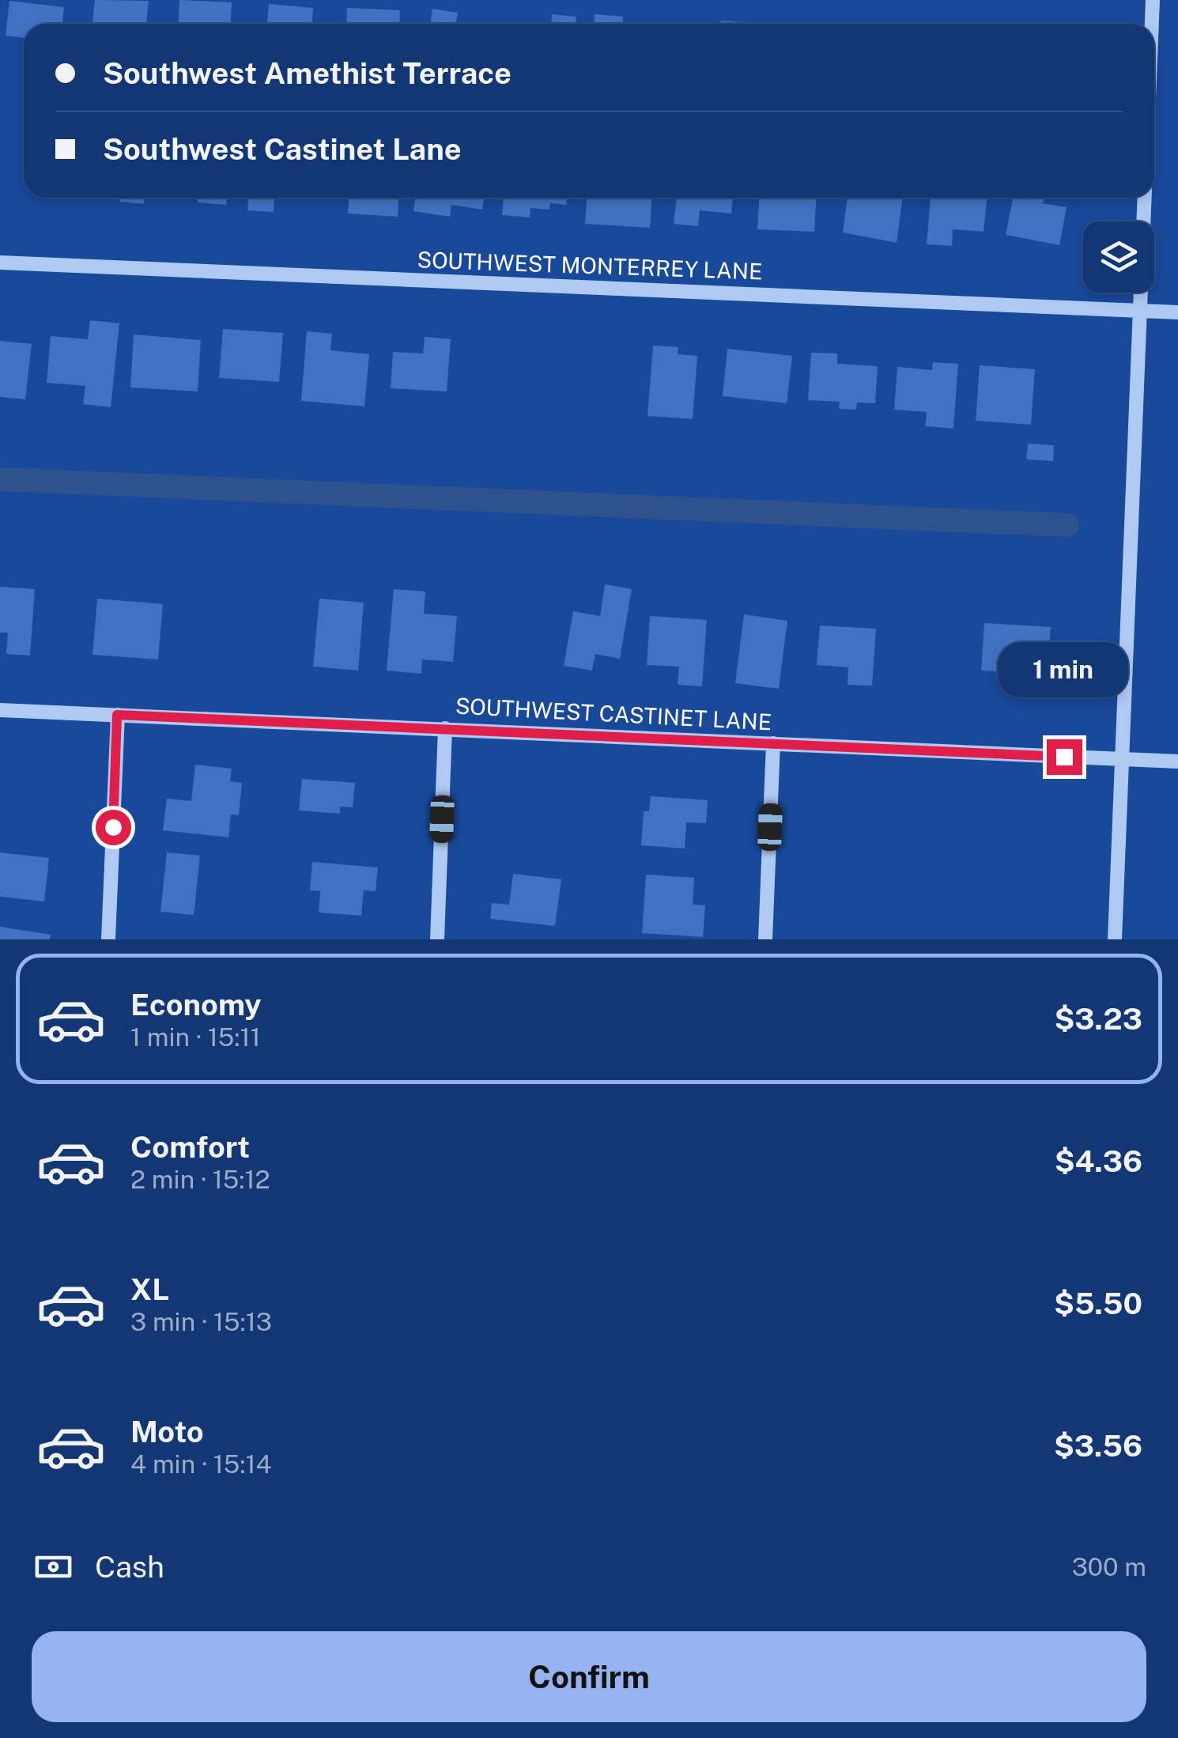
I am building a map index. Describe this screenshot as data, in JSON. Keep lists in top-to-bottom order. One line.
{"streets":{"street":["SOUTHWEST MONTERREY LANE","SOUTHWEST CASTINET LANE"]},"page":{"banner":["Southwest Amethist Terrace","Southwest Castinet Lane"],"bubble":"1 min","list":[{"name":"Economy","note":"1 min · 15:11","value":"$3.23"},{"name":"Comfort","note":"2 min · 15:12","value":"$4.36"},{"name":"XL","note":"3 min · 15:13","value":"$5.50"},{"name":"Moto","note":"4 min · 15:14","value":"$3.56"}],"pay":["Cash","300 m"],"buttons":"Confirm"}}
